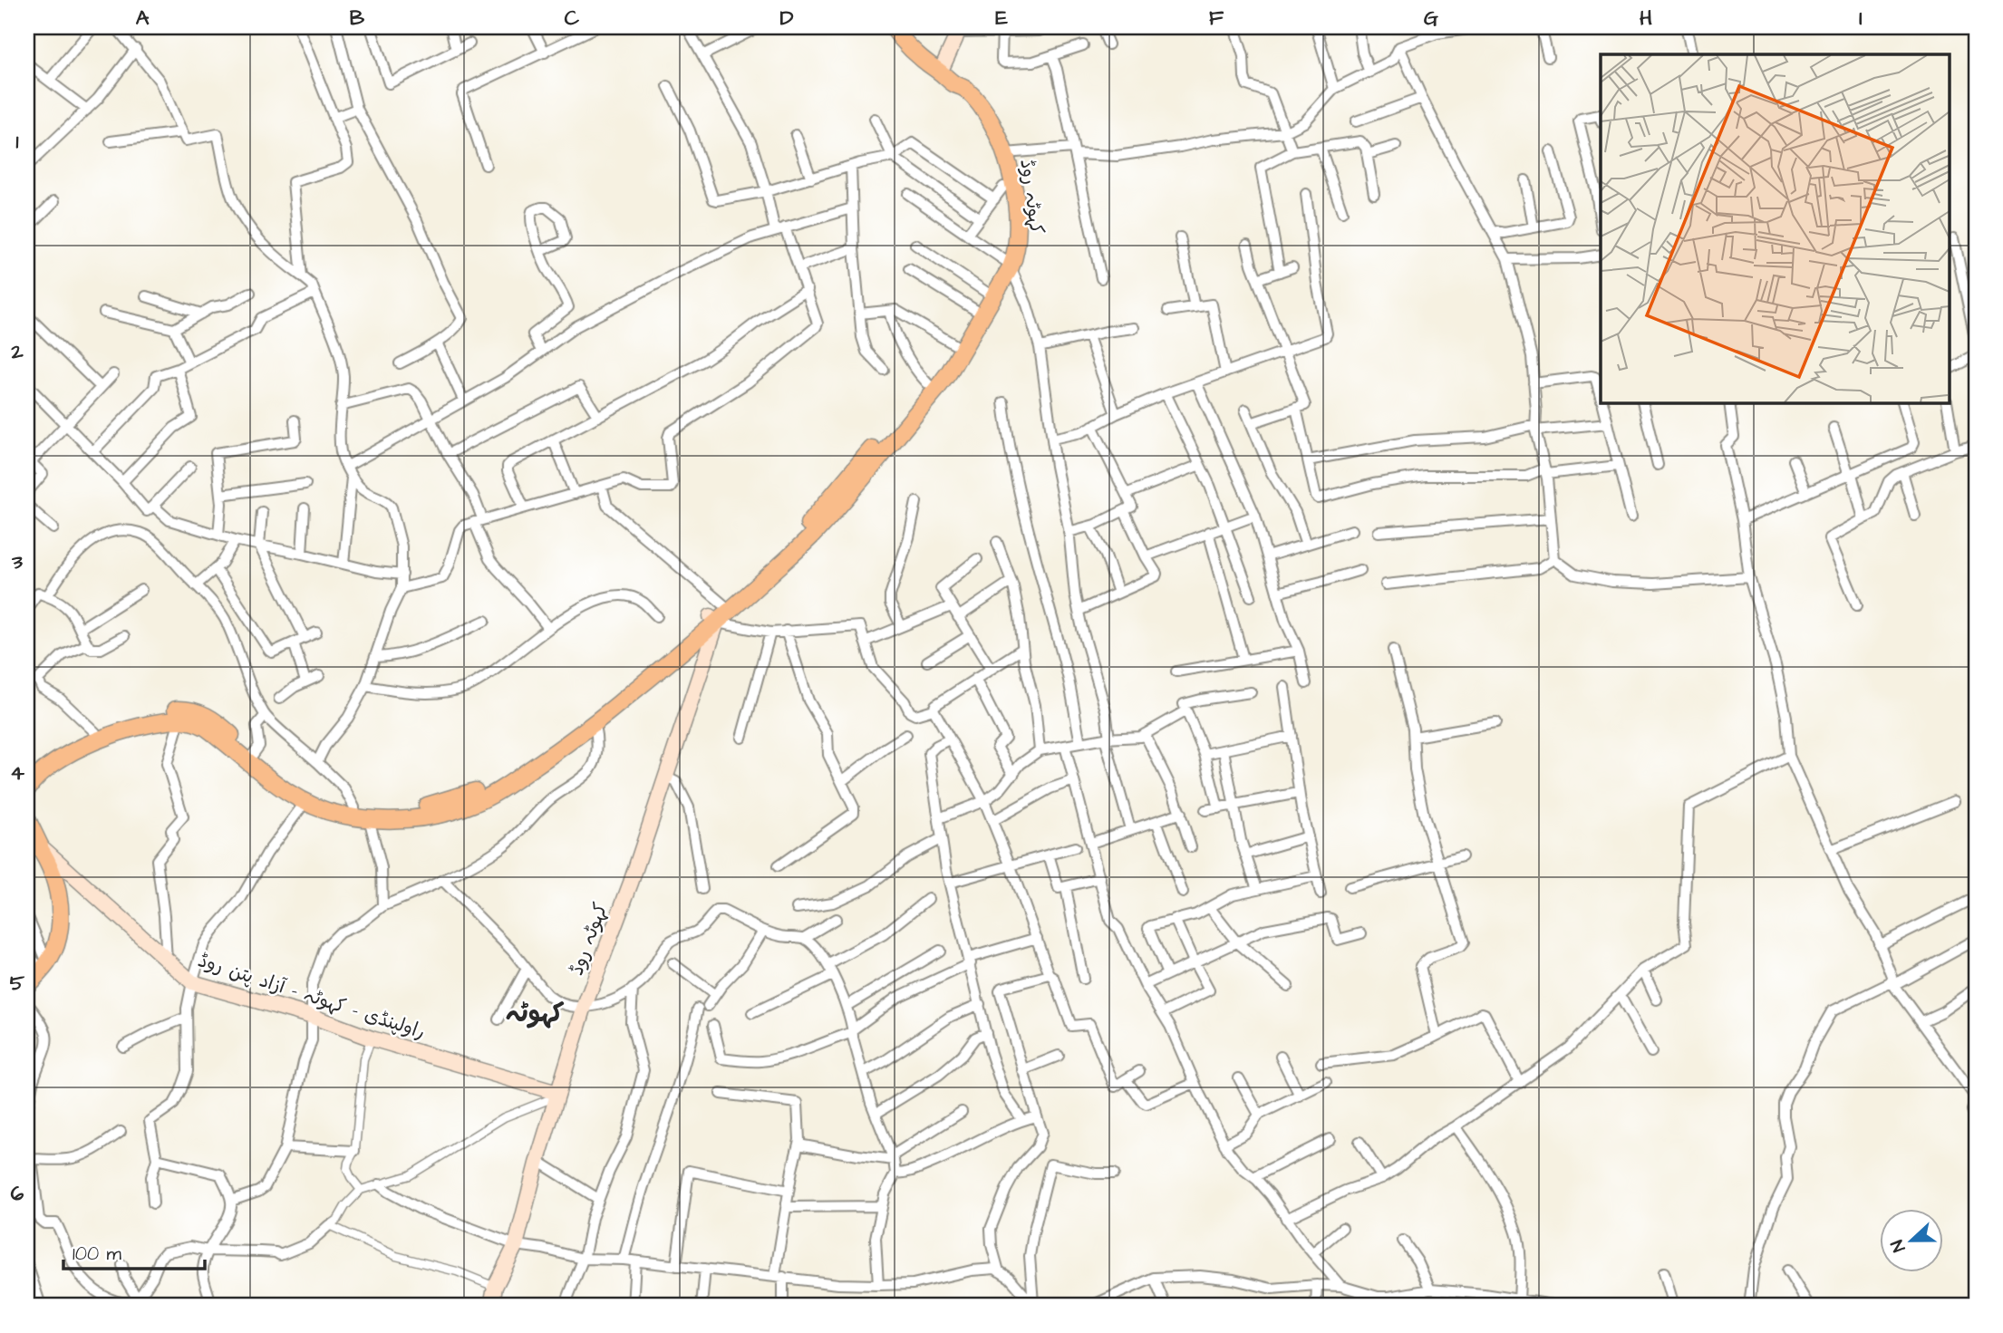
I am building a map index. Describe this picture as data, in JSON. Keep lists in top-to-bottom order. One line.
{"streets":{"main road":["کہوٹہ روڈ","راولپنڈی - کہوٹہ - آزاد پتن روڈ"]},"crossings":[["کہوٹہ روڈ","راولپنڈی - کہوٹہ - آزاد پتن روڈ"]],"districts":["کہوٹہ"],"scale_bar":"100 m","north":"left","grid":{"columns":["A","B","C","D","E","F","G","H","I"],"rows":["1","2","3","4","5","6"]}}
